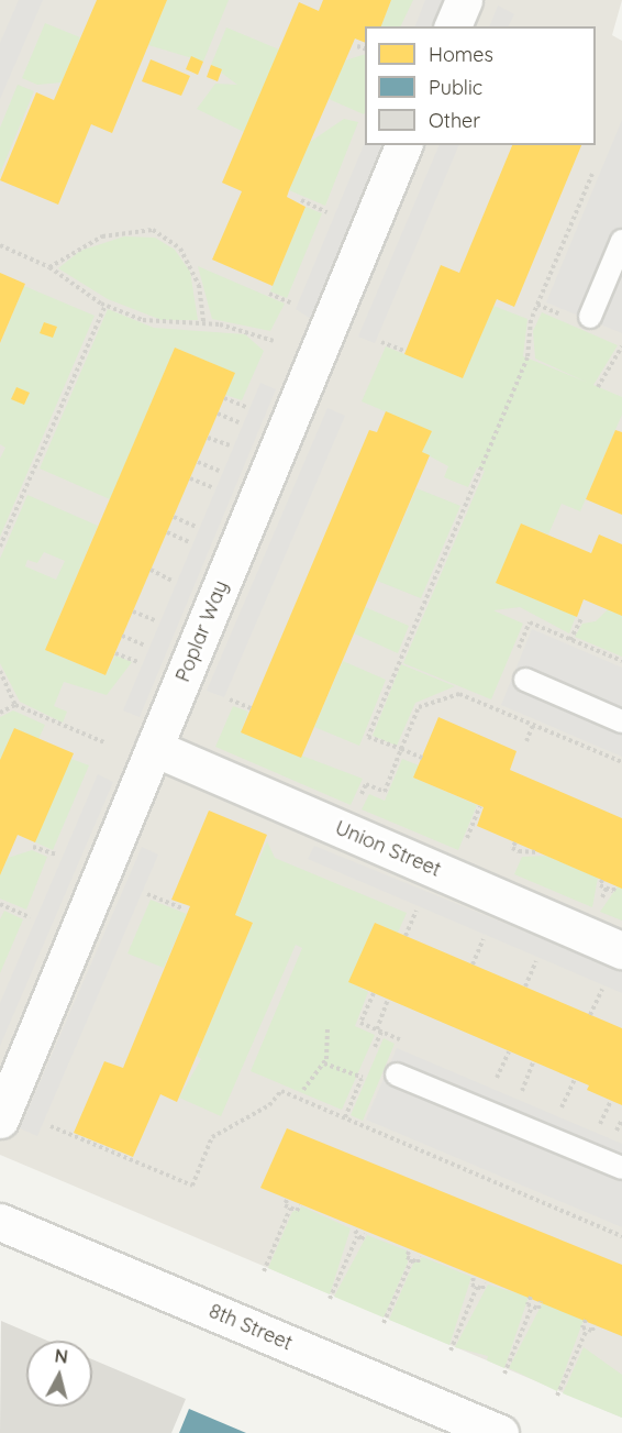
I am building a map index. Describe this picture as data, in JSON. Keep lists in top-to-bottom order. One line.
{"streets":{"street":["Poplar Way","Union Street","8th Street"]},"crossings":[["Poplar Way","Union Street"]],"legend":["Homes","Public","Other"],"north":"top"}
